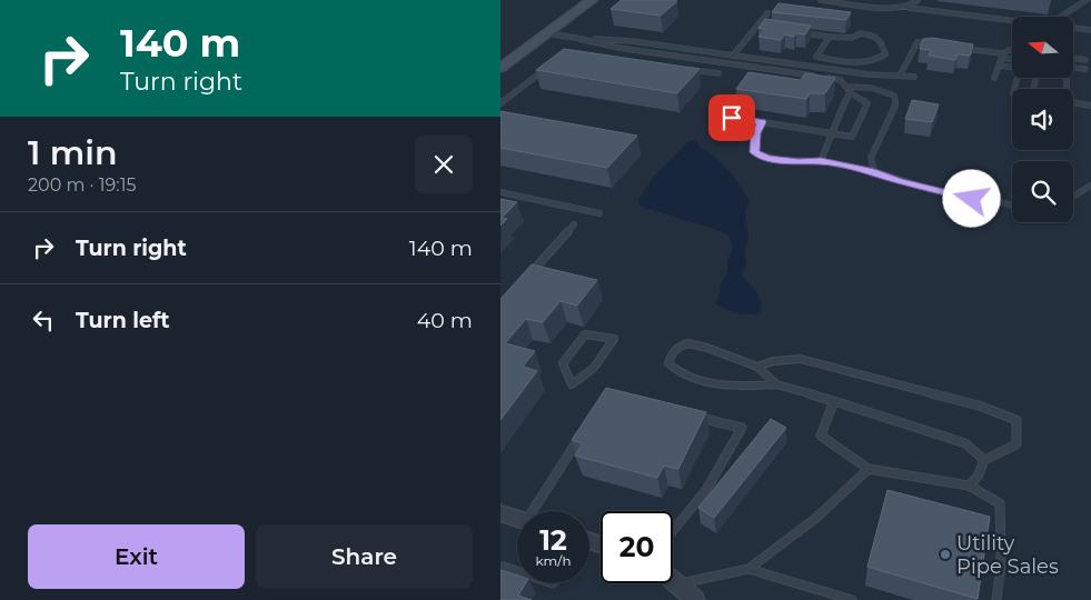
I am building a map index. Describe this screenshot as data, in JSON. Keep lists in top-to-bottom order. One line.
{"places":["Utility Pipe Sales"],"north":"left","page":{"turn":["140 m","Turn right"],"heading":["1 min","200 m · 19:15"],"list":[{"name":"Turn right","value":"140 m"},{"name":"Turn left","value":"40 m"}],"speed":"12 km/h","limit":"20","buttons":["Exit","Share"]}}
